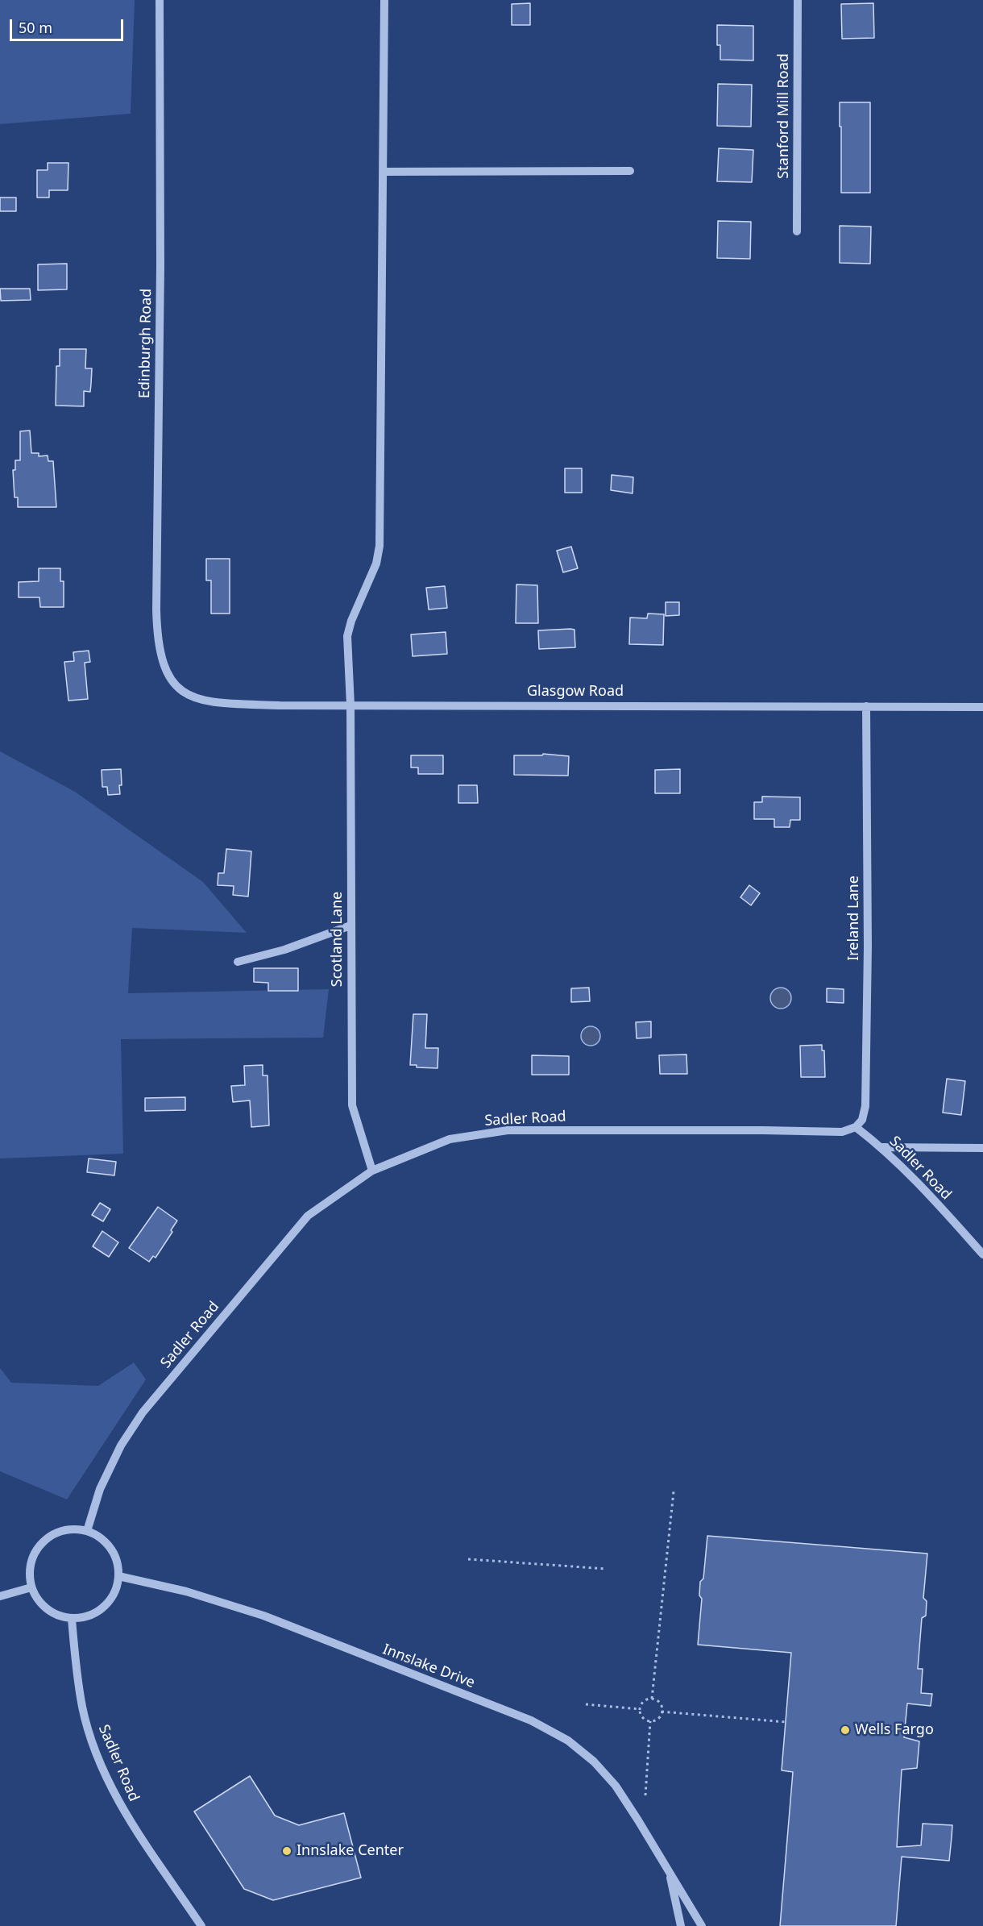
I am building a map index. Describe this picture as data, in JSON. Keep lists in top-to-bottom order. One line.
{"streets":{"street":["Stanford Mill Road","Edinburgh Road","Glasgow Road","Ireland Lane","Scotland Lane","Sadler Road","Innslake Drive"]},"crossings":[["Edinburgh Road","Glasgow Road"],["Glasgow Road","Ireland Lane"],["Glasgow Road","Scotland Lane"],["Ireland Lane","Sadler Road"],["Scotland Lane","Sadler Road"],["Sadler Road","Innslake Drive"]],"places":["Wells Fargo","Innslake Center"],"scale_bar":"50 m"}
